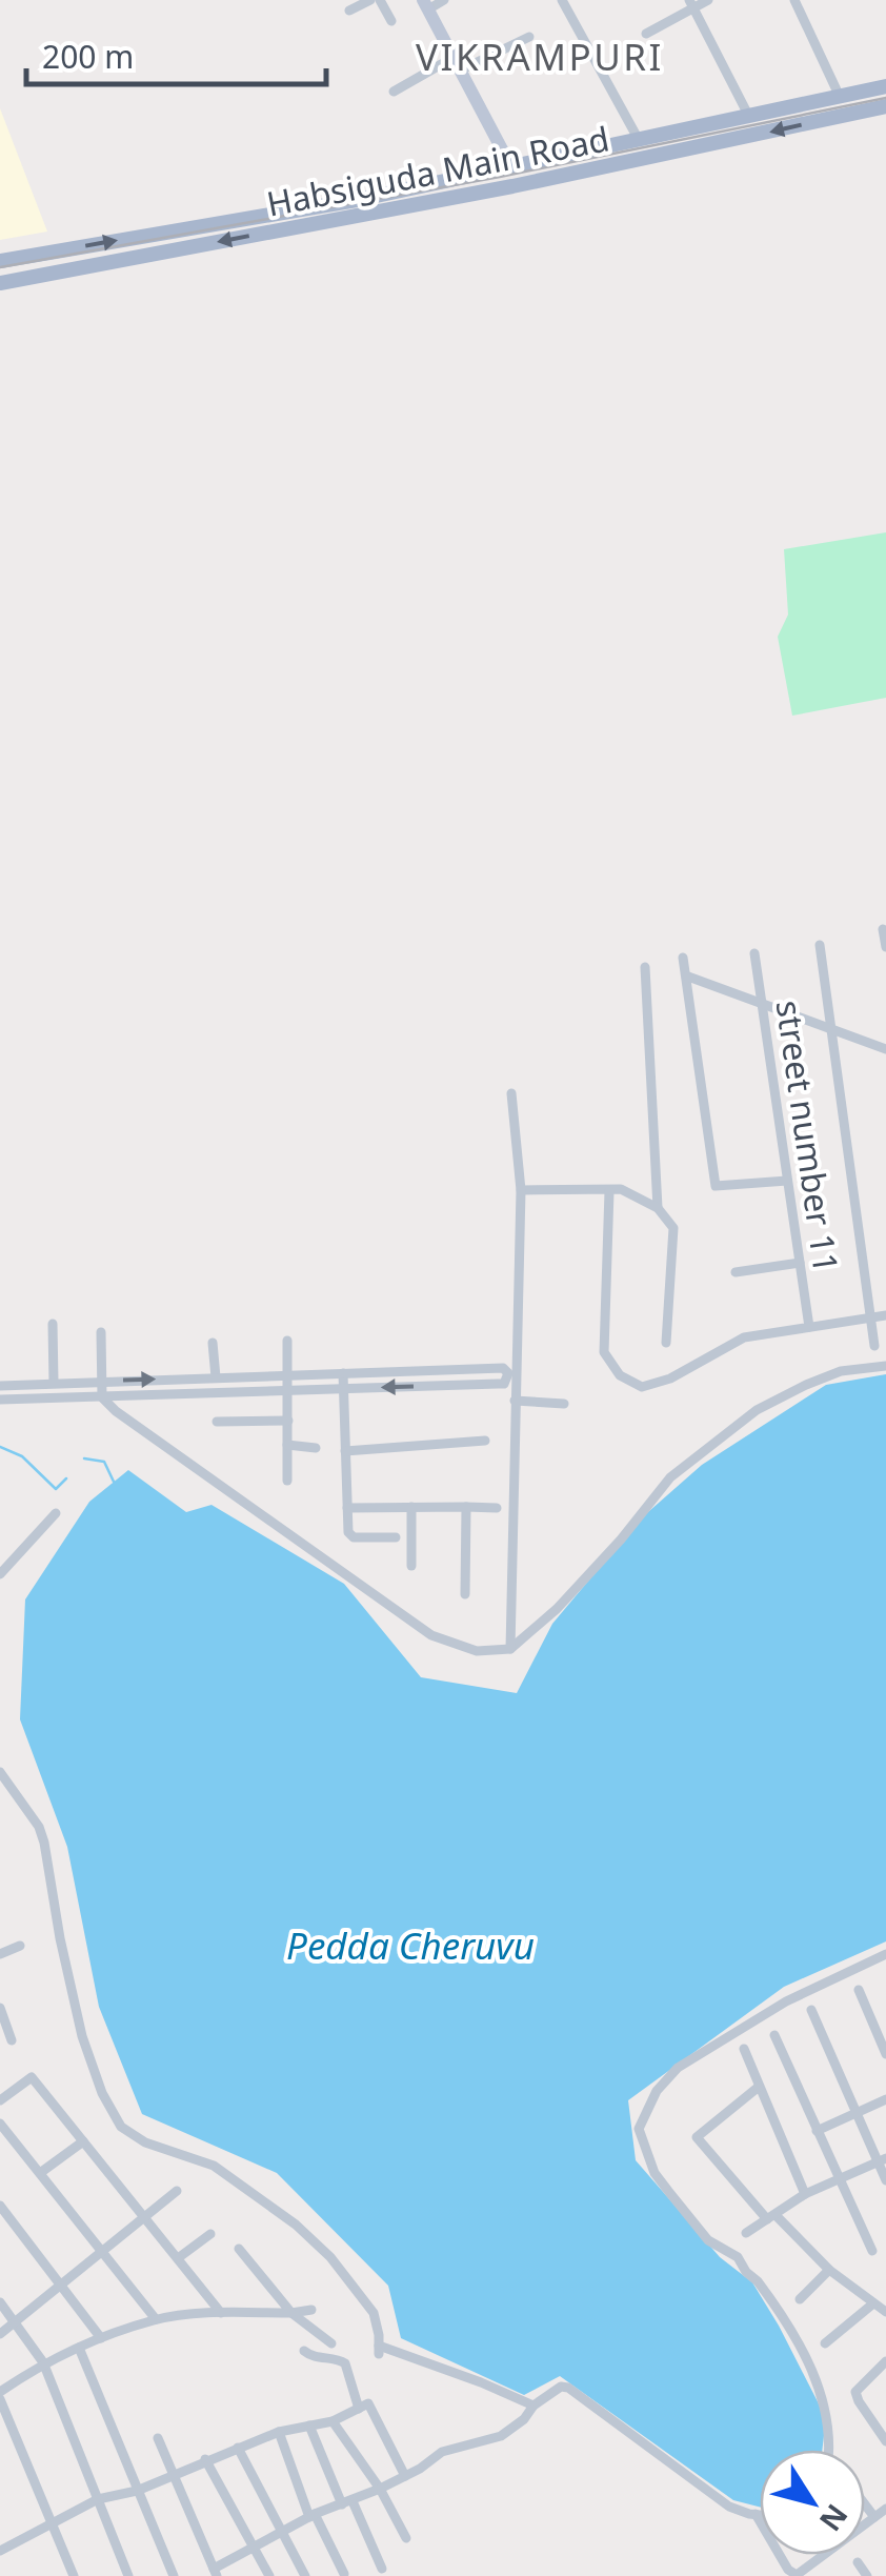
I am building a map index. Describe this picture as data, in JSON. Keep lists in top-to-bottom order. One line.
{"streets":{"main road":["Habsiguda Main Road"],"street":["street number 11"]},"districts":["VIKRAMPURI"],"water":["Pedda Cheruvu"],"scale_bar":"200 m","north":"bottom right"}
